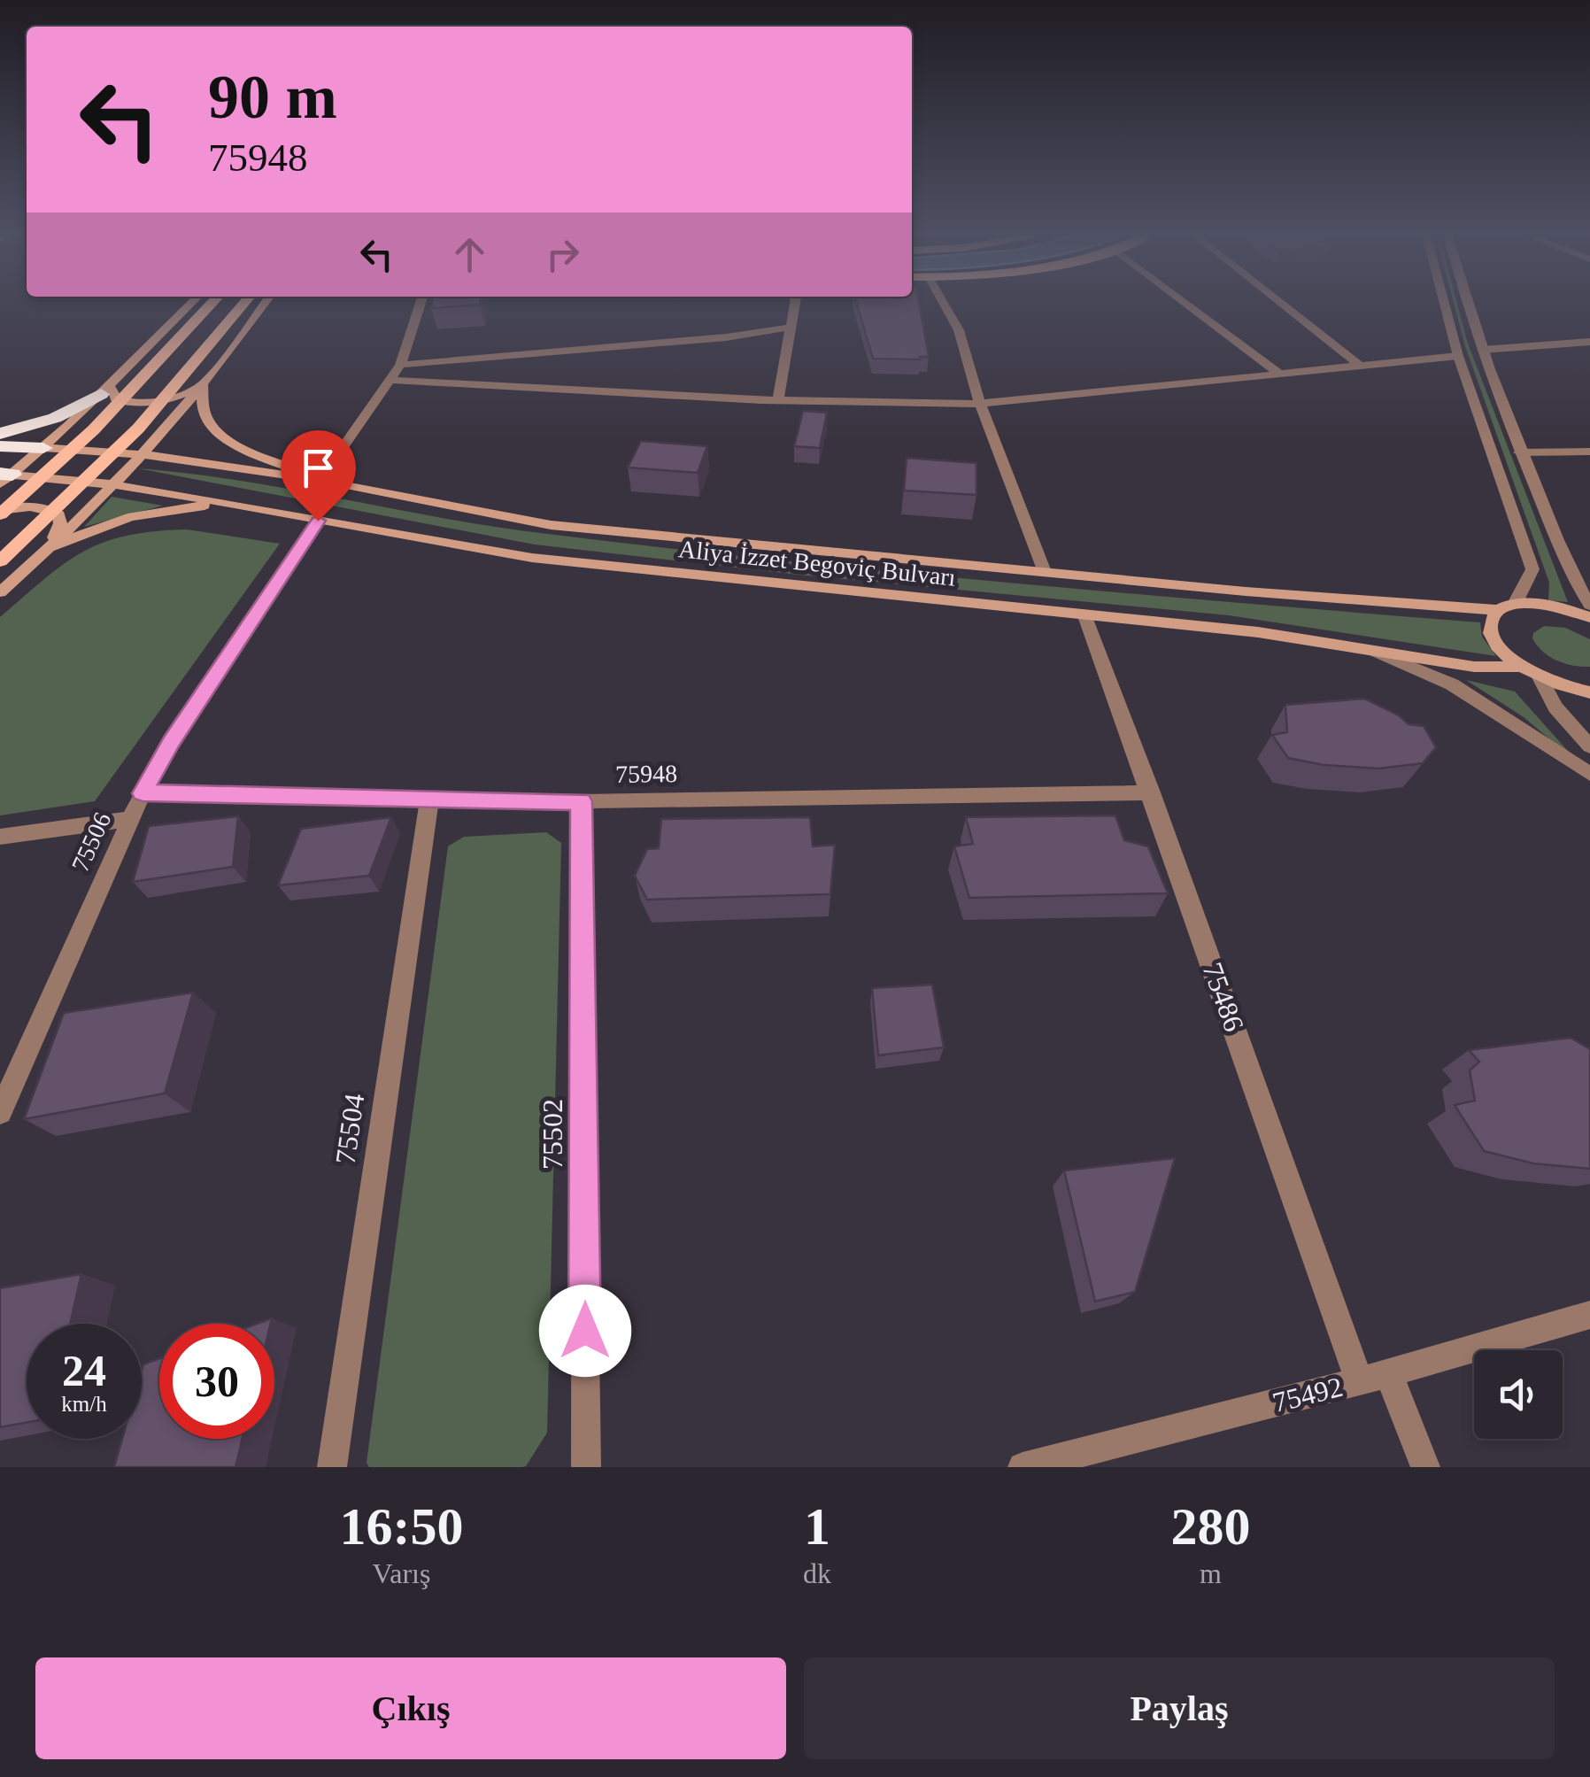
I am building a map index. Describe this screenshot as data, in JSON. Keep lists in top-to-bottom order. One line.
{"streets":{"main road":["Aliya İzzet Begoviç Bulvarı"],"street":["75948","75506","75486","75504","75502","75492"]},"crossings":[["Aliya İzzet Begoviç Bulvarı","75506"],["Aliya İzzet Begoviç Bulvarı","75486"],["75948","75506"],["75948","75486"],["75948","75504"],["75948","75502"],["75486","75492"]],"page":{"turn":["90 m","75948"],"speed":"24 km/h","limit":"30","eta":["16:50","Varış","1","dk","280","m"],"buttons":["Çıkış","Paylaş"]}}
